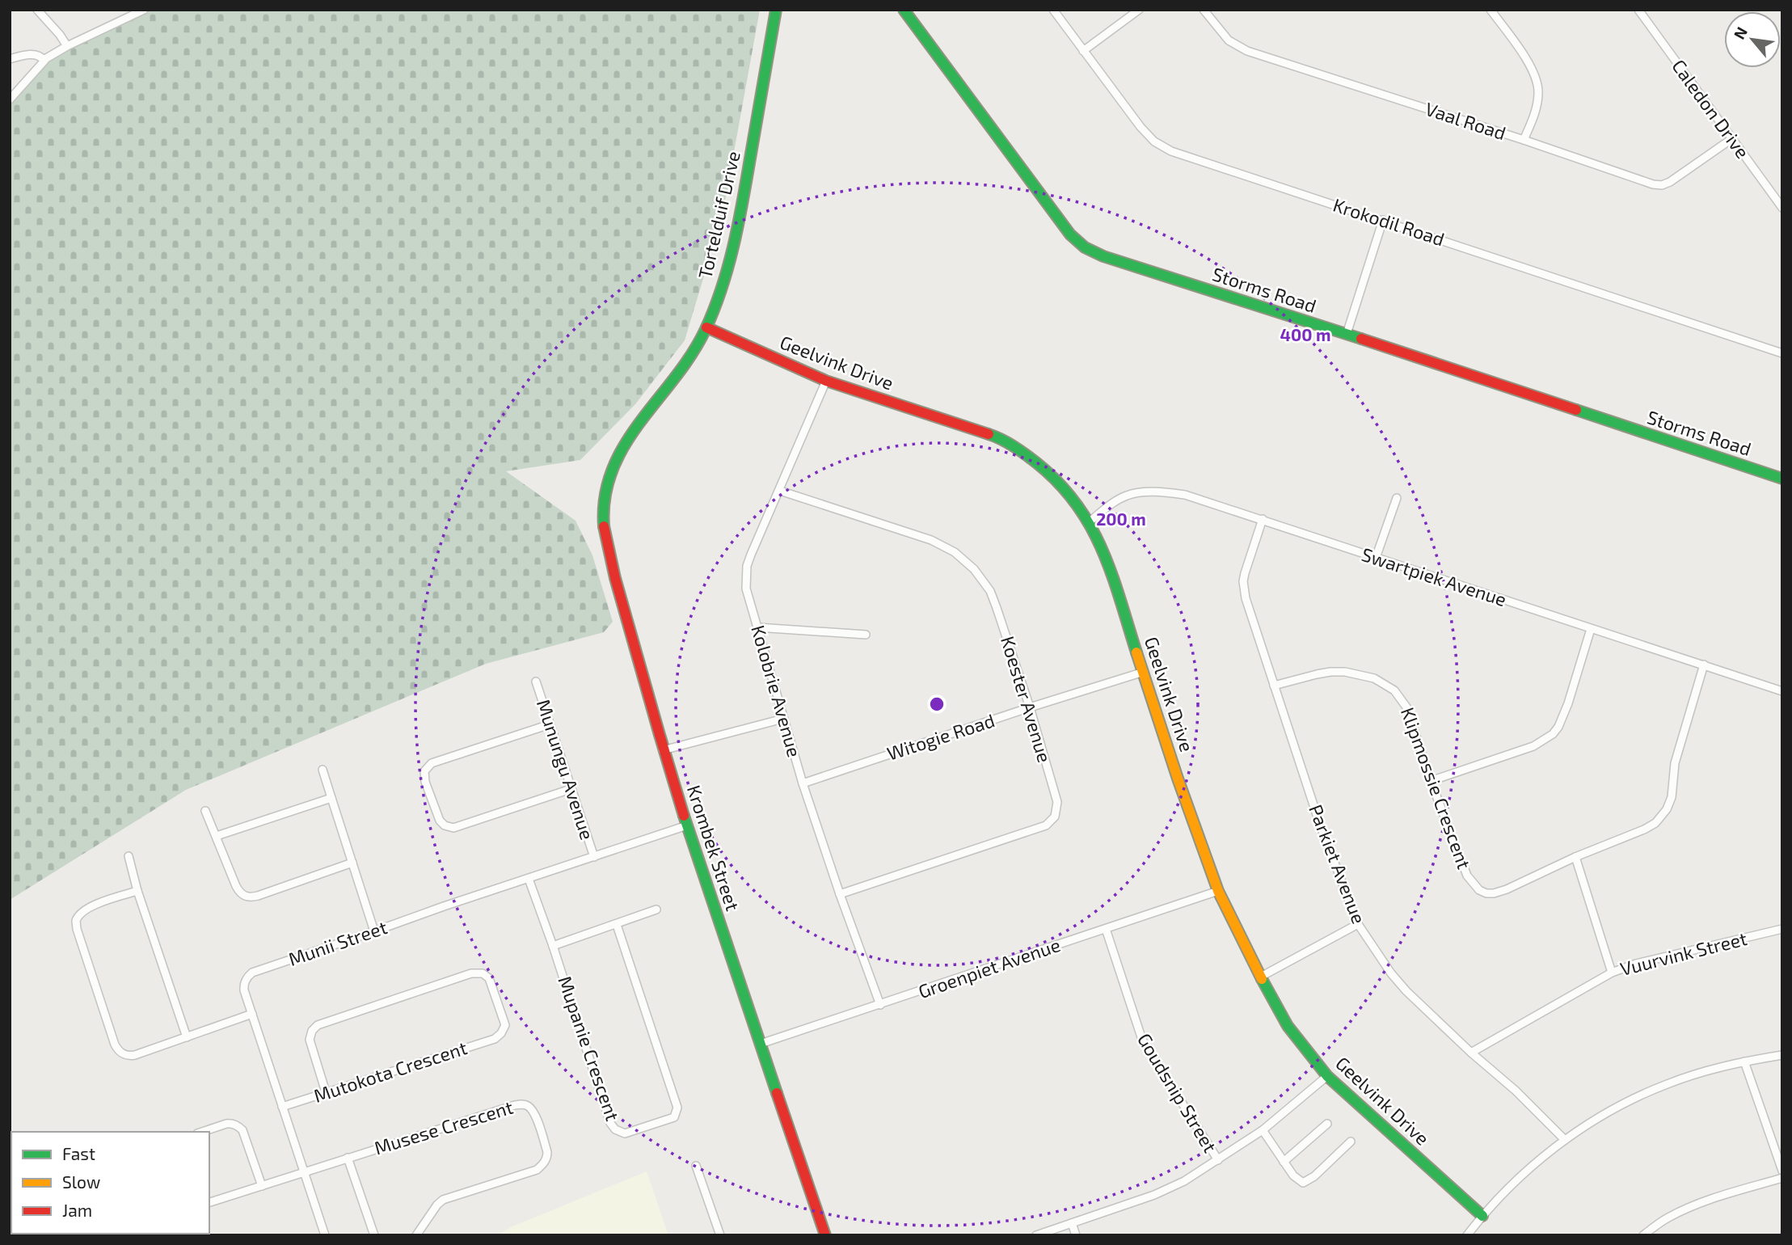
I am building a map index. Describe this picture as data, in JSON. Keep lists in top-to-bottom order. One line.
{"streets":{"street":["Caledon Drive","Vaal Road","Tortelduif Drive","Krokodil Road","Storms Road","Geelvink Drive","Swartpiek Avenue","Kolobrie Avenue","Koester Avenue","Witogie Road","Munungu Avenue","Klipmossie Crescent","Krombek Street","Parkiet Avenue","Munii Street","Vuurvink Street","Groenpiet Avenue","Mupanie Crescent","Mutokota Crescent","Goudsnip Street","Musese Crescent"]},"crossings":[["Caledon Drive","Vaal Road"],["Tortelduif Drive","Geelvink Drive"],["Tortelduif Drive","Krombek Street"],["Geelvink Drive","Swartpiek Avenue"],["Geelvink Drive","Kolobrie Avenue"],["Geelvink Drive","Witogie Road"],["Geelvink Drive","Groenpiet Avenue"],["Swartpiek Avenue","Klipmossie Crescent"],["Swartpiek Avenue","Parkiet Avenue"],["Kolobrie Avenue","Koester Avenue"],["Kolobrie Avenue","Witogie Road"],["Kolobrie Avenue","Groenpiet Avenue"],["Koester Avenue","Witogie Road"],["Munungu Avenue","Munii Street"],["Klipmossie Crescent","Parkiet Avenue"],["Krombek Street","Munii Street"],["Krombek Street","Groenpiet Avenue"],["Parkiet Avenue","Vuurvink Street"],["Munii Street","Mupanie Crescent"],["Munii Street","Mutokota Crescent"],["Munii Street","Musese Crescent"],["Groenpiet Avenue","Goudsnip Street"]],"legend":["Fast","Slow","Jam"],"north":"top left","rings":["400 m","200 m"]}
